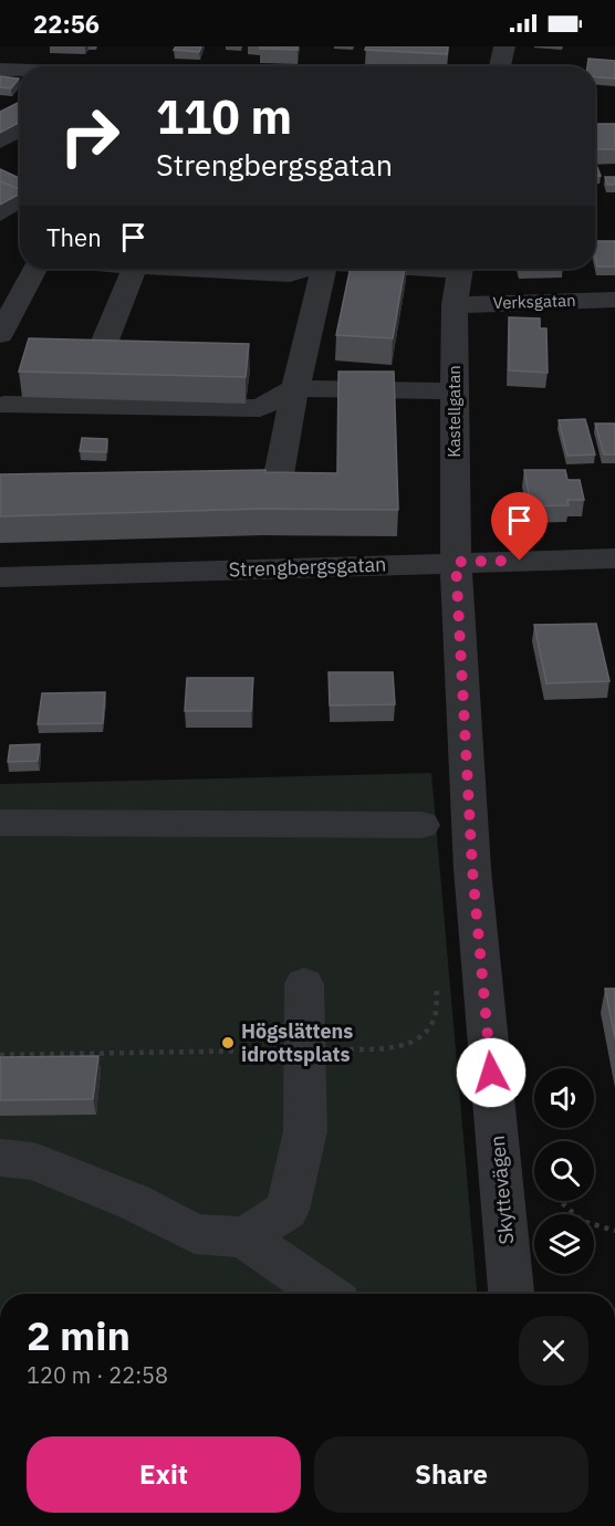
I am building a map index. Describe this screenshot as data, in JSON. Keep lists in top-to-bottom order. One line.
{"streets":{"street":["Verksgatan","Kastellgatan","Strengbergsgatan","Skyttevägen"]},"crossings":[["Verksgatan","Kastellgatan"],["Kastellgatan","Strengbergsgatan"],["Kastellgatan","Skyttevägen"],["Strengbergsgatan","Skyttevägen"]],"places":["Högslättens idrottsplats"],"page":{"status":"22:56","turn":["110 m","Strengbergsgatan"],"then":"Then","heading":["2 min","120 m · 22:58"],"buttons":["Exit","Share"]}}
